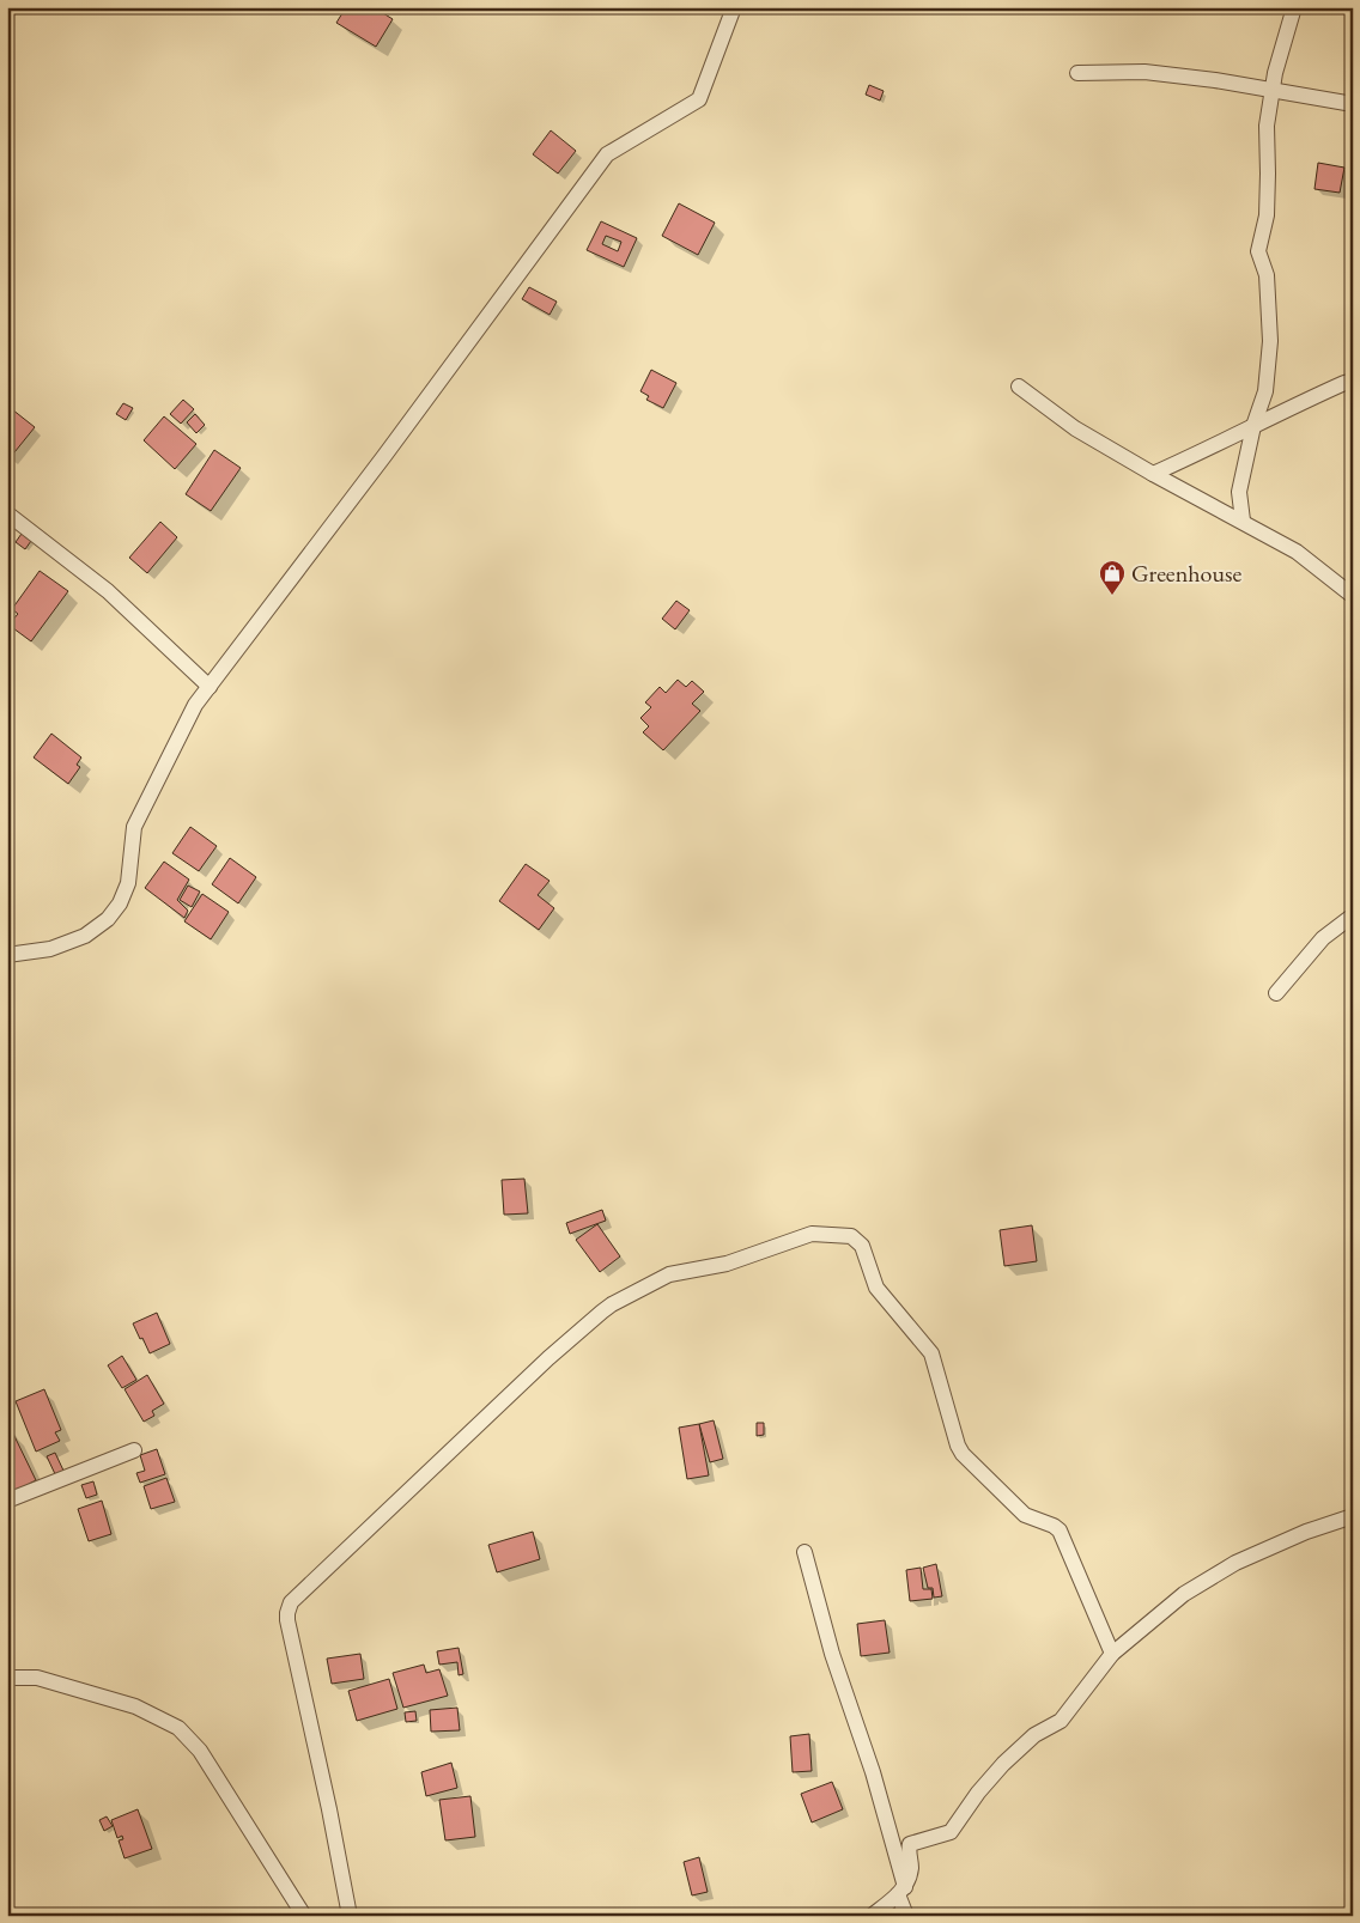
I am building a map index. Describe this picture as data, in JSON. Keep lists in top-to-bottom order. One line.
{"places":{"shop":["Greenhouse"]}}
